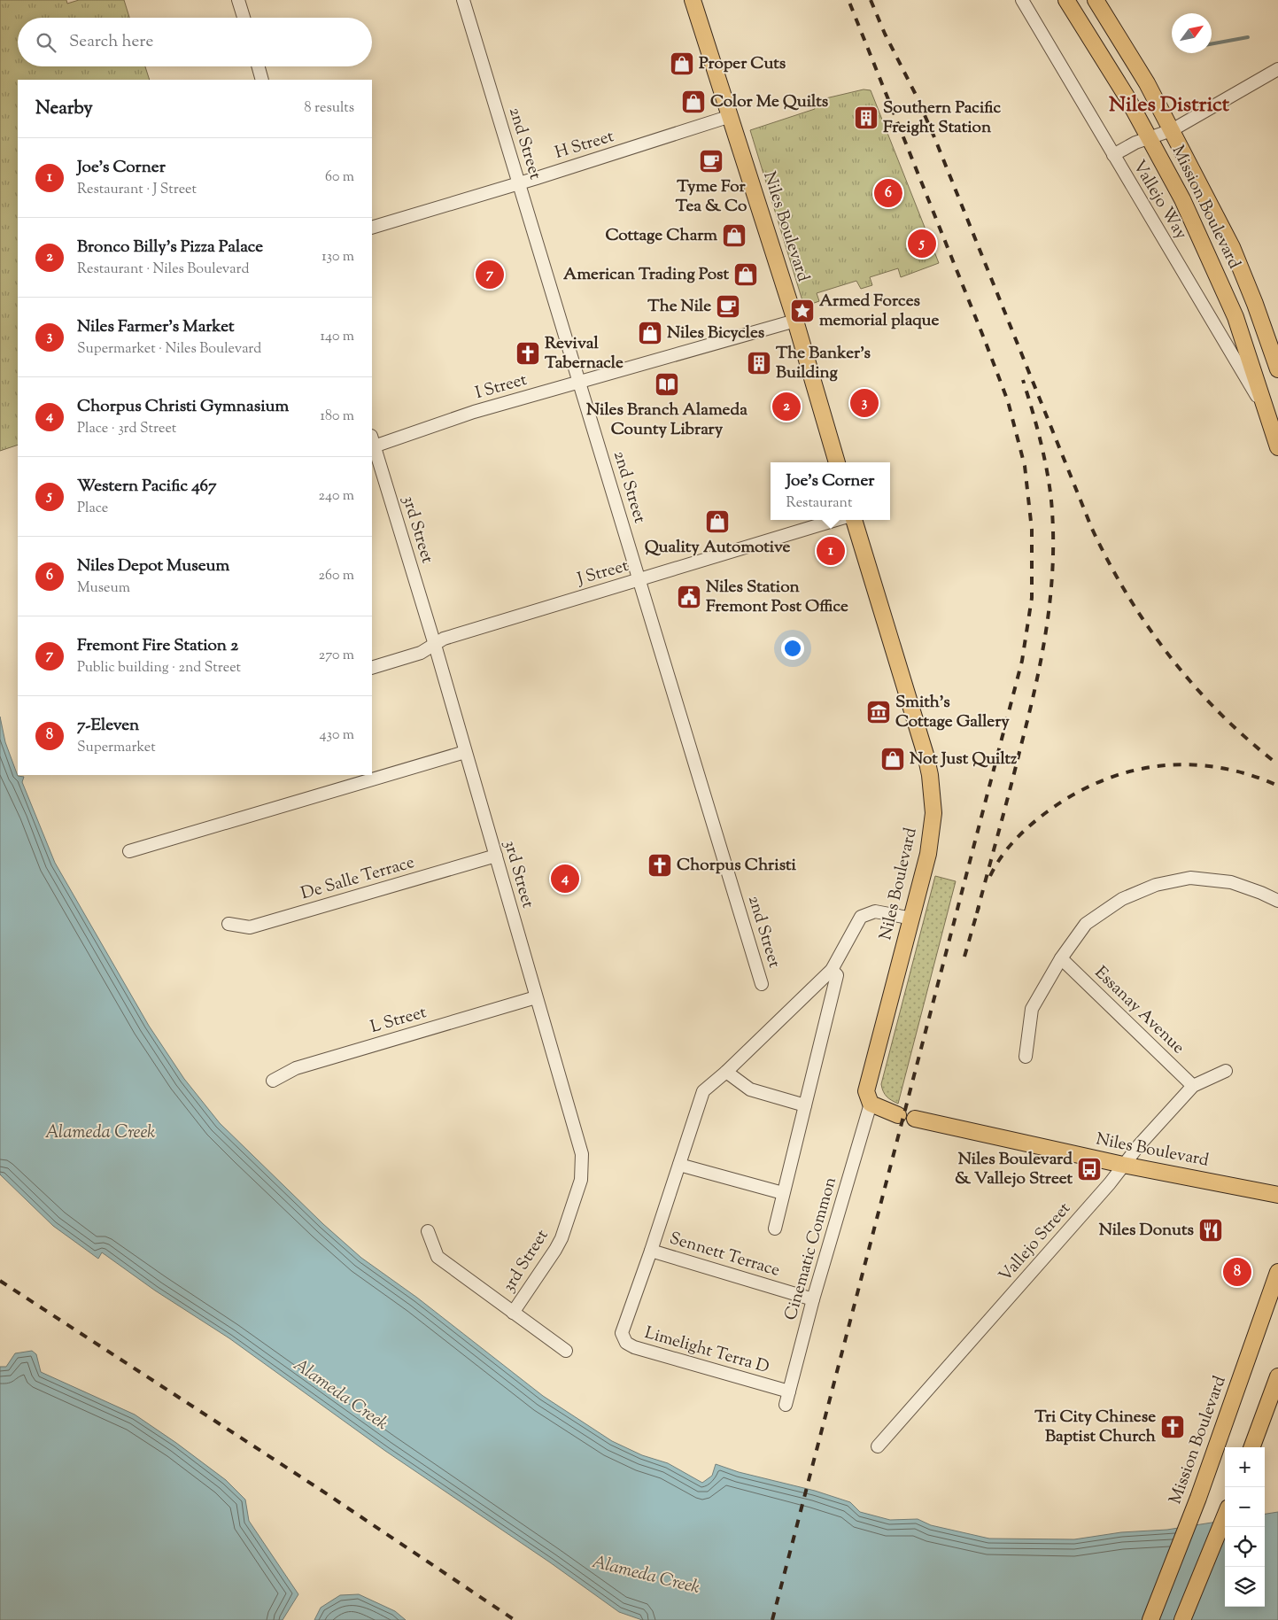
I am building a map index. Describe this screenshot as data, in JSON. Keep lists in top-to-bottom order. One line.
{"streets":{"main road":["Mission Boulevard","Niles Boulevard"],"street":["2nd Street","H Street","Vallejo Way","I Street","3rd Street","J Street","De Salle Terrace","Essanay Avenue","L Street","Vallejo Street","Cinematic Common","Sennett Terrace","Limelight Terra D"]},"crossings":[["2nd Street","H Street"],["2nd Street","I Street"],["2nd Street","J Street"],["H Street","Niles Boulevard"],["Vallejo Way","Mission Boulevard"],["Niles Boulevard","I Street"],["Niles Boulevard","Vallejo Street"],["Niles Boulevard","Cinematic Common"],["I Street","3rd Street"],["3rd Street","J Street"],["3rd Street","De Salle Terrace"],["3rd Street","L Street"],["Essanay Avenue","Vallejo Street"],["Cinematic Common","Sennett Terrace"],["Cinematic Common","Limelight Terra D"],["Sennett Terrace","Limelight Terra D"]],"districts":["Niles District"],"water":["Alameda Creek"],"places":{"shop":["Proper Cuts","Color Me Quilts","Cottage Charm","American Trading Post","Niles Bicycles","Quality Automotive","Not Just Quiltz"],"building":["Southern Pacific Freight Station","The Banker's Building"],"cafe":["Tyme For Tea & Co","The Nile"],"place":["Armed Forces memorial plaque"],"church":["Revival Tabernacle","Chorpus Christi","Tri City Chinese Baptist Church"],"library":["Niles Branch Alameda County Library"],"public building":["Niles Station Fremont Post Office"],"museum":["Smith's Cottage Gallery"],"bus stop":["Niles Boulevard & Vallejo Street"],"restaurant":["Niles Donuts"]},"north":"top right","page":{"search":"Search here","heading":["Nearby","8 results"],"list":[{"mark":"1","name":"Joe's Corner","note":"Restaurant · J Street","value":"60 m"},{"mark":"2","name":"Bronco Billy's Pizza Palace","note":"Restaurant · Niles Boulevard","value":"130 m"},{"mark":"3","name":"Niles Farmer's Market","note":"Supermarket · Niles Boulevard","value":"140 m"},{"mark":"4","name":"Chorpus Christi Gymnasium","note":"Place · 3rd Street","value":"180 m"},{"mark":"5","name":"Western Pacific 467","note":"Place","value":"240 m"},{"mark":"6","name":"Niles Depot Museum","note":"Museum","value":"260 m"},{"mark":"7","name":"Fremont Fire Station 2","note":"Public building · 2nd Street","value":"270 m"},{"mark":"8","name":"7-Eleven","note":"Supermarket","value":"430 m"}],"pins":["6","5","7","3","2","1","4","8"],"popup":["Joe's Corner","Restaurant"],"map_buttons":["+","−"]}}
